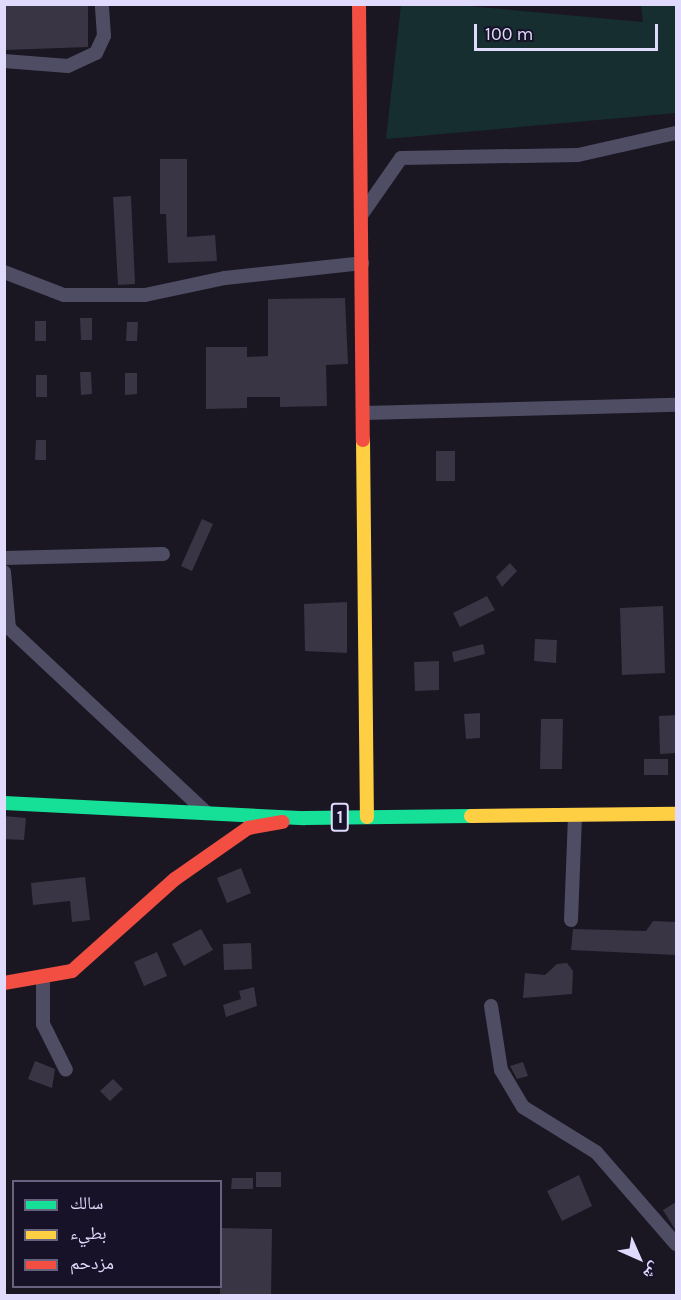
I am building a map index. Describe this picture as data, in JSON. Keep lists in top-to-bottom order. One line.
{"streets":{"street":["1"]},"legend":["سالك","بطيء","مزدحم"],"scale_bar":"100 m","north":"bottom right"}
